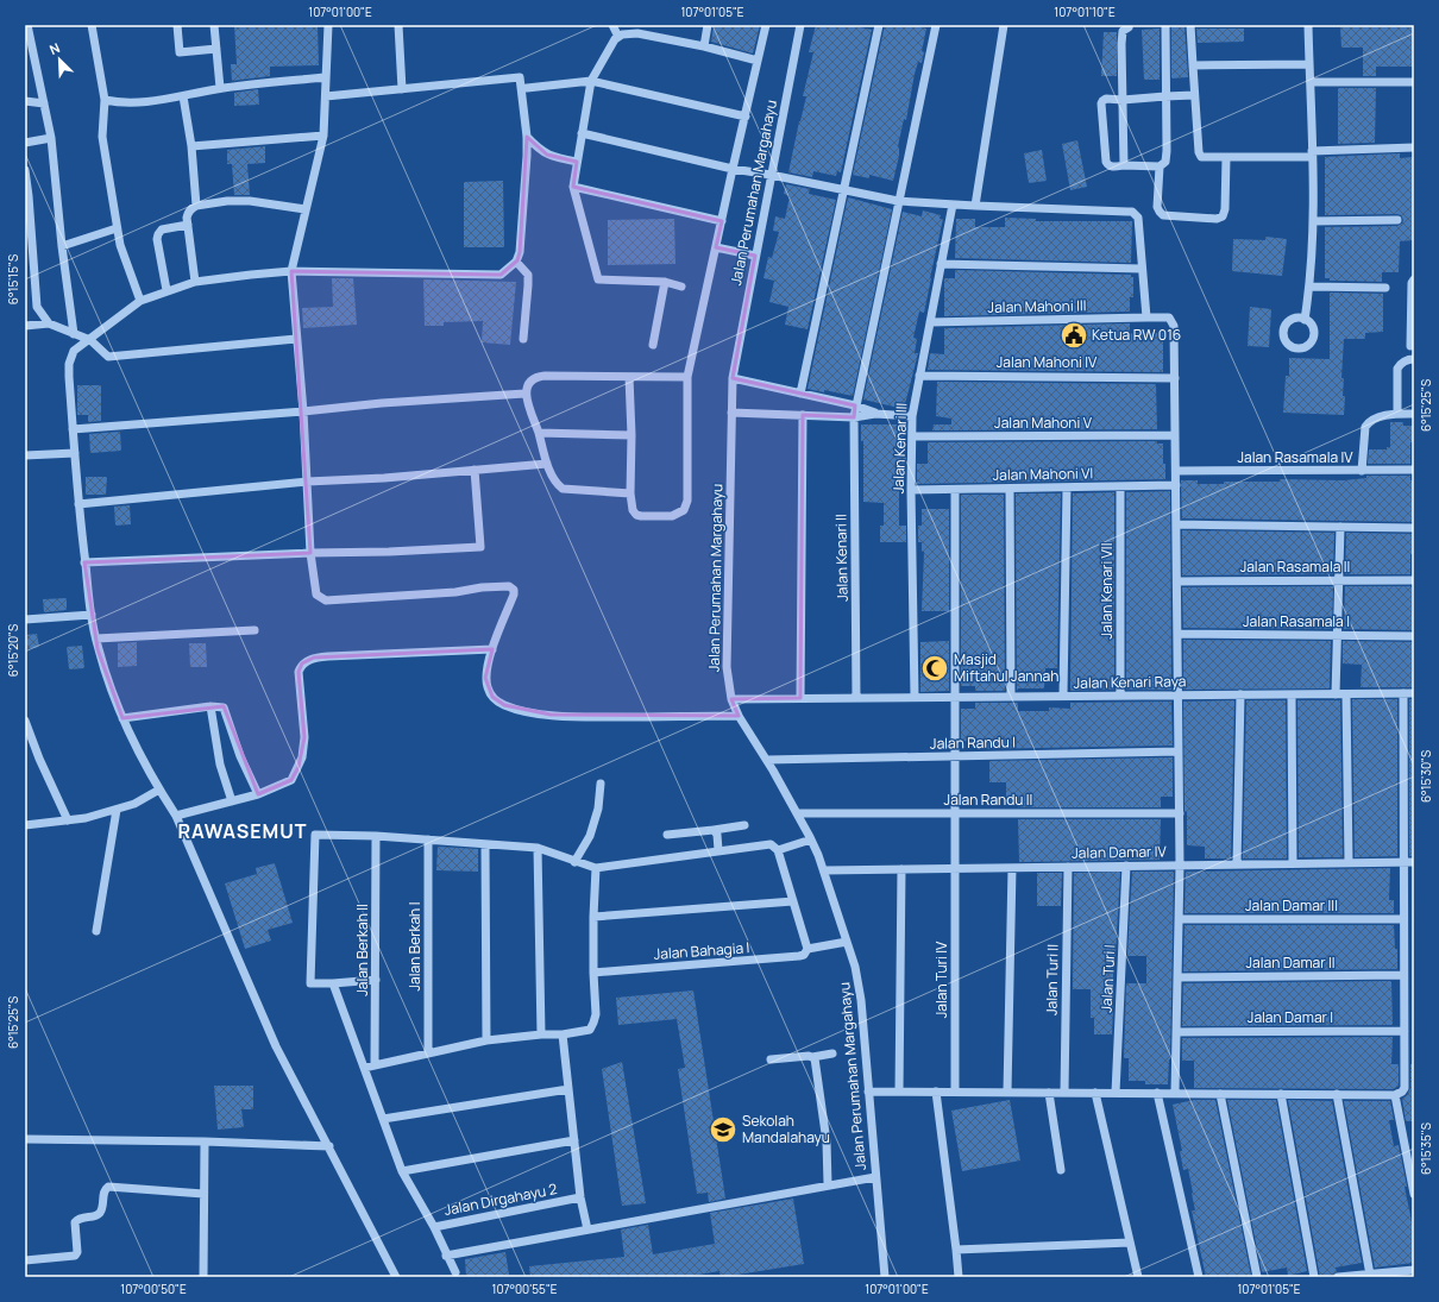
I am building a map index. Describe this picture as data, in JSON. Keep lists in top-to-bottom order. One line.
{"streets":{"street":["Jalan Perumahan Margahayu","Jalan Mahoni III","Jalan Mahoni IV","Jalan Mahoni V","Jalan Kenari III","Jalan Rasamala IV","Jalan Mahoni VI","Jalan Kenari II","Jalan Rasamala II","Jalan Kenari VII","Jalan Rasamala I","Jalan Kenari Raya","Jalan Randu I","Jalan Randu II","Jalan Damar IV","Jalan Damar III","Jalan Berkah I","Jalan Berkah II","Jalan Bahagia I","Jalan Damar II","Jalan Turi I","Jalan Turi IV","Jalan Turi II","Jalan Damar I","Jalan Dirgahayu 2"]},"crossings":[["Jalan Perumahan Margahayu","Jalan Kenari Raya"],["Jalan Perumahan Margahayu","Jalan Randu I"],["Jalan Perumahan Margahayu","Jalan Randu II"],["Jalan Perumahan Margahayu","Jalan Damar IV"],["Jalan Perumahan Margahayu","Jalan Bahagia I"],["Jalan Mahoni III","Jalan Mahoni IV"],["Jalan Mahoni III","Jalan Kenari III"],["Jalan Mahoni IV","Jalan Kenari III"],["Jalan Mahoni V","Jalan Kenari III"],["Jalan Kenari III","Jalan Mahoni VI"],["Jalan Kenari III","Jalan Kenari Raya"],["Jalan Mahoni VI","Jalan Kenari VII"],["Jalan Mahoni VI","Jalan Turi IV"],["Jalan Kenari II","Jalan Kenari Raya"],["Jalan Kenari VII","Jalan Kenari Raya"],["Jalan Kenari Raya","Jalan Turi IV"],["Jalan Randu I","Jalan Turi IV"],["Jalan Randu II","Jalan Turi IV"],["Jalan Damar IV","Jalan Turi I"],["Jalan Damar IV","Jalan Turi IV"],["Jalan Damar IV","Jalan Turi II"]],"districts":["RAWASEMUT"],"places":{"public building":["Ketua RW 016"],"mosque":["Masjid Miftahul Jannah"],"school or university":["Sekolah Mandalahayu"]},"north":"top left","coordinates":["107°01'00\"E","107°01'05\"E","107°01'10\"E","6°15'15\"S","6°15'25\"S","6°15'20\"S","6°15'30\"S","6°15'35\"S","107°00'50\"E","107°00'55\"E"]}
